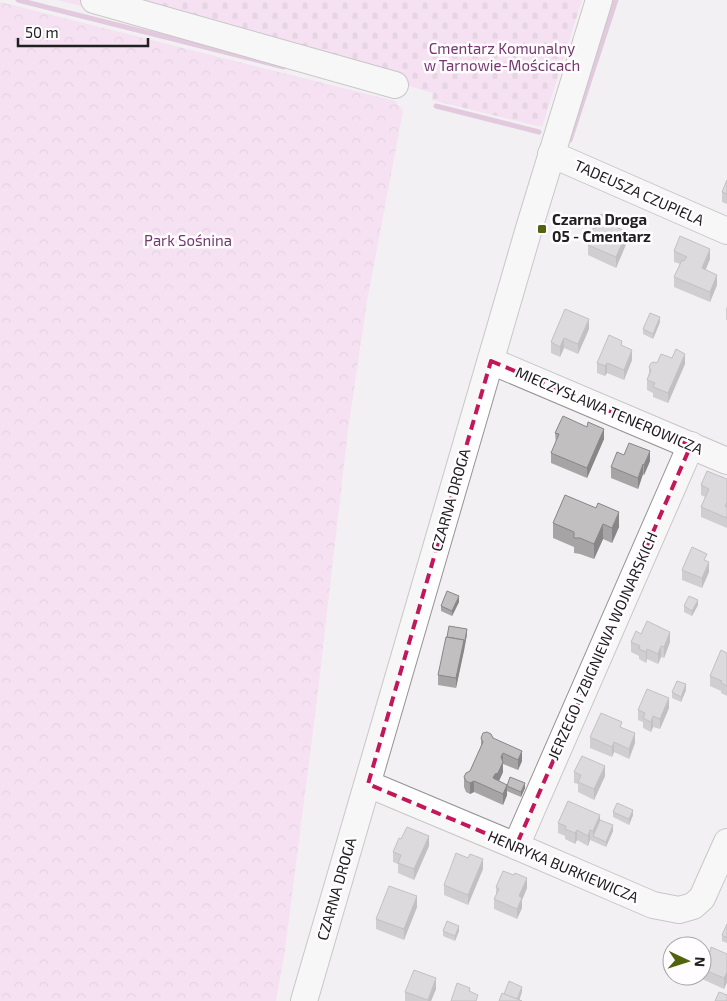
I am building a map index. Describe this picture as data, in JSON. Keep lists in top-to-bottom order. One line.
{"streets":{"street":["TADEUSZA CZUPIELA","MIECZYSŁAWA TENEROWICZA","CZARNA DROGA","JERZEGO I ZBIGNIEWA WOJNARSKICH","HENRYKA BURKIEWICZA"]},"crossings":[["TADEUSZA CZUPIELA","CZARNA DROGA"],["MIECZYSŁAWA TENEROWICZA","CZARNA DROGA"],["MIECZYSŁAWA TENEROWICZA","JERZEGO I ZBIGNIEWA WOJNARSKICH"],["CZARNA DROGA","HENRYKA BURKIEWICZA"],["JERZEGO I ZBIGNIEWA WOJNARSKICH","HENRYKA BURKIEWICZA"]],"parks":["Cmentarz Komunalny w Tarnowie-Mościcach","Park Sośnina"],"places":{"transit":["Czarna Droga 05 - Cmentarz"]},"scale_bar":"50 m","north":"right"}
